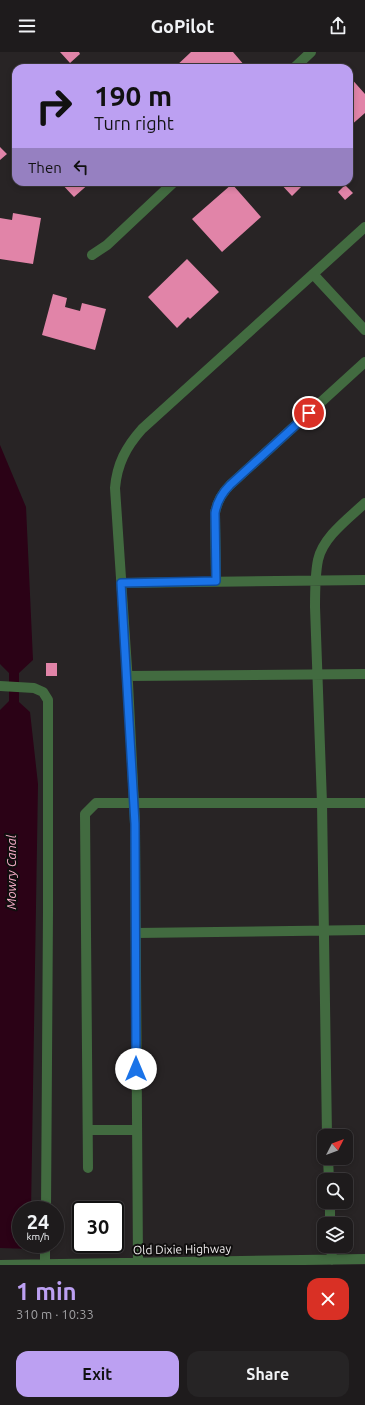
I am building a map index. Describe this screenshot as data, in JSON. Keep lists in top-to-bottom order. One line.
{"streets":{"street":["Old Dixie Highway"]},"water":["Mowry Canal"],"north":"top right","page":{"header":"GoPilot","turn":["190 m","Turn right"],"then":"Then","speed":"24 km/h","limit":"30","heading":["1 min","310 m · 10:33"],"buttons":["Exit","Share"]}}
